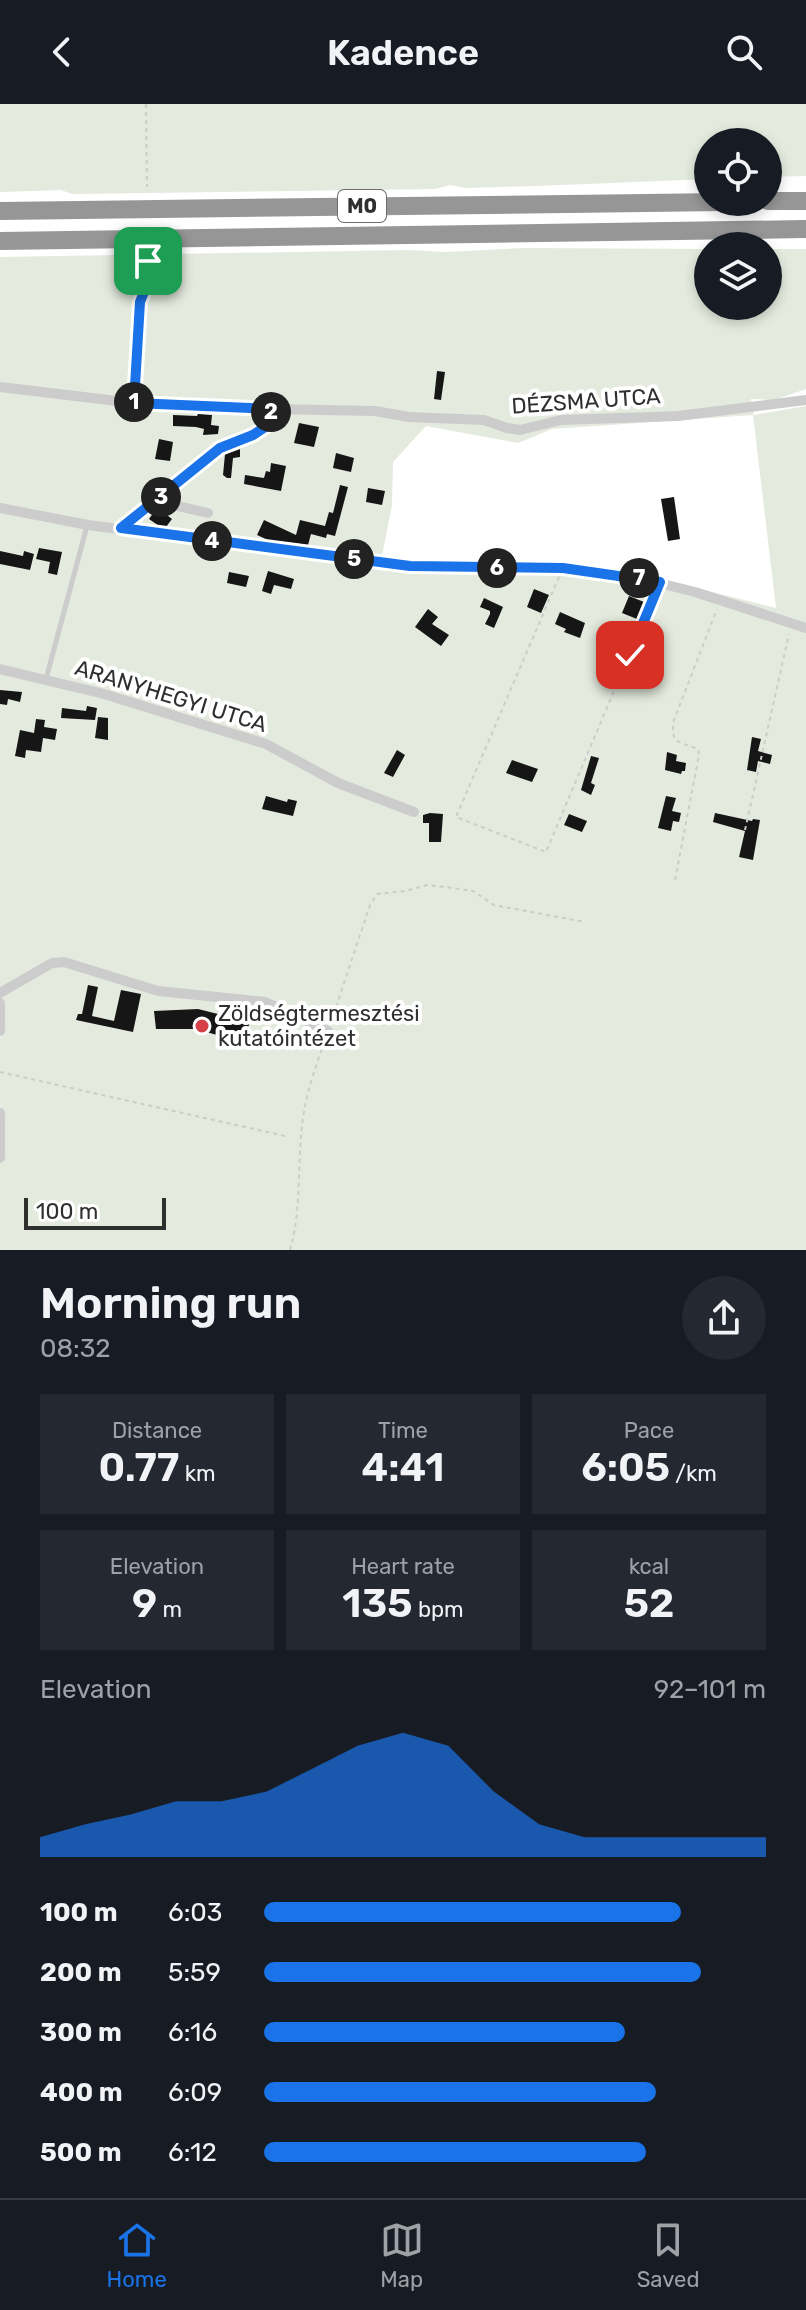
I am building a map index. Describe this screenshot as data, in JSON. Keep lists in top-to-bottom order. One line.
{"streets":{"highway":["M0"],"street":["DÉZSMA UTCA","ARANYHEGYI UTCA"]},"places":["Zöldségtermesztési kutatóintézet"],"scale_bar":"100 m","page":{"header":"Kadence","pins":["1","2","3","4","5","6","7"],"scale":"100 m","heading":["Morning run","08:32"],"stats":[["Distance","0.77 km"],["Time","4:41"],["Pace","6:05 /km"],["Elevation","9 m"],["Heart rate","135 bpm"],["kcal","52"]],"chart":["Elevation","92–101 m"],"list":[{"name":"100 m","note":"6:03"},{"name":"200 m","note":"5:59"},{"name":"300 m","note":"6:16"},{"name":"400 m","note":"6:09"},{"name":"500 m","note":"6:12"}],"tabs":["Home","Map","Saved"]}}
